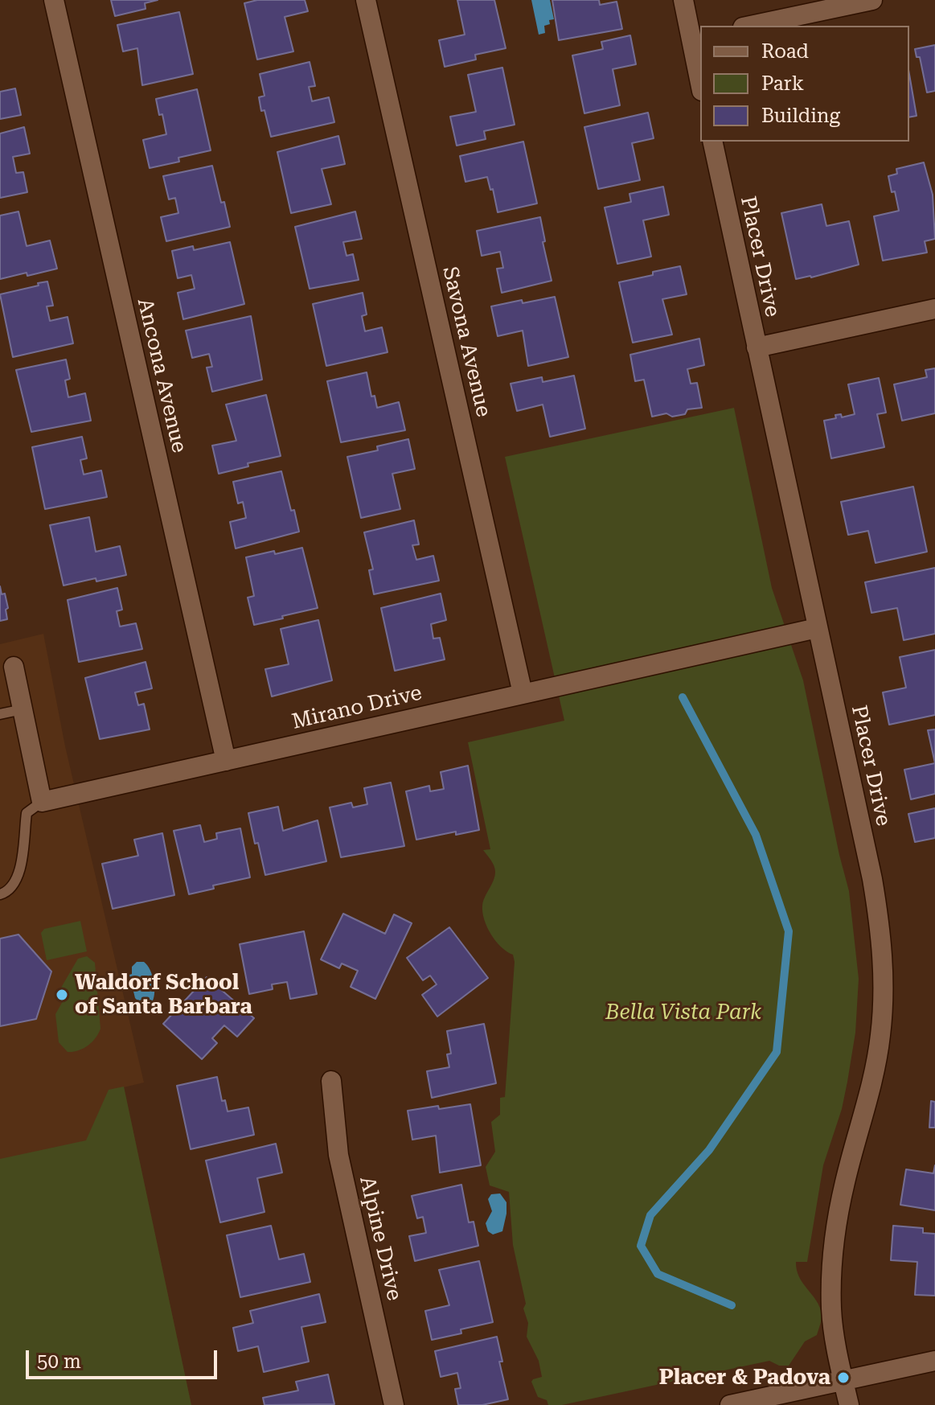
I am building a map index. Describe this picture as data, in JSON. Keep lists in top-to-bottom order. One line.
{"streets":{"street":["Placer Drive","Savona Avenue","Ancona Avenue","Mirano Drive","Alpine Drive"]},"crossings":[["Placer Drive","Mirano Drive"],["Savona Avenue","Mirano Drive"],["Ancona Avenue","Mirano Drive"]],"parks":["Bella Vista Park"],"places":["Waldorf School of Santa Barbara","Placer & Padova"],"legend":["Road","Park","Building"],"scale_bar":"50 m"}
